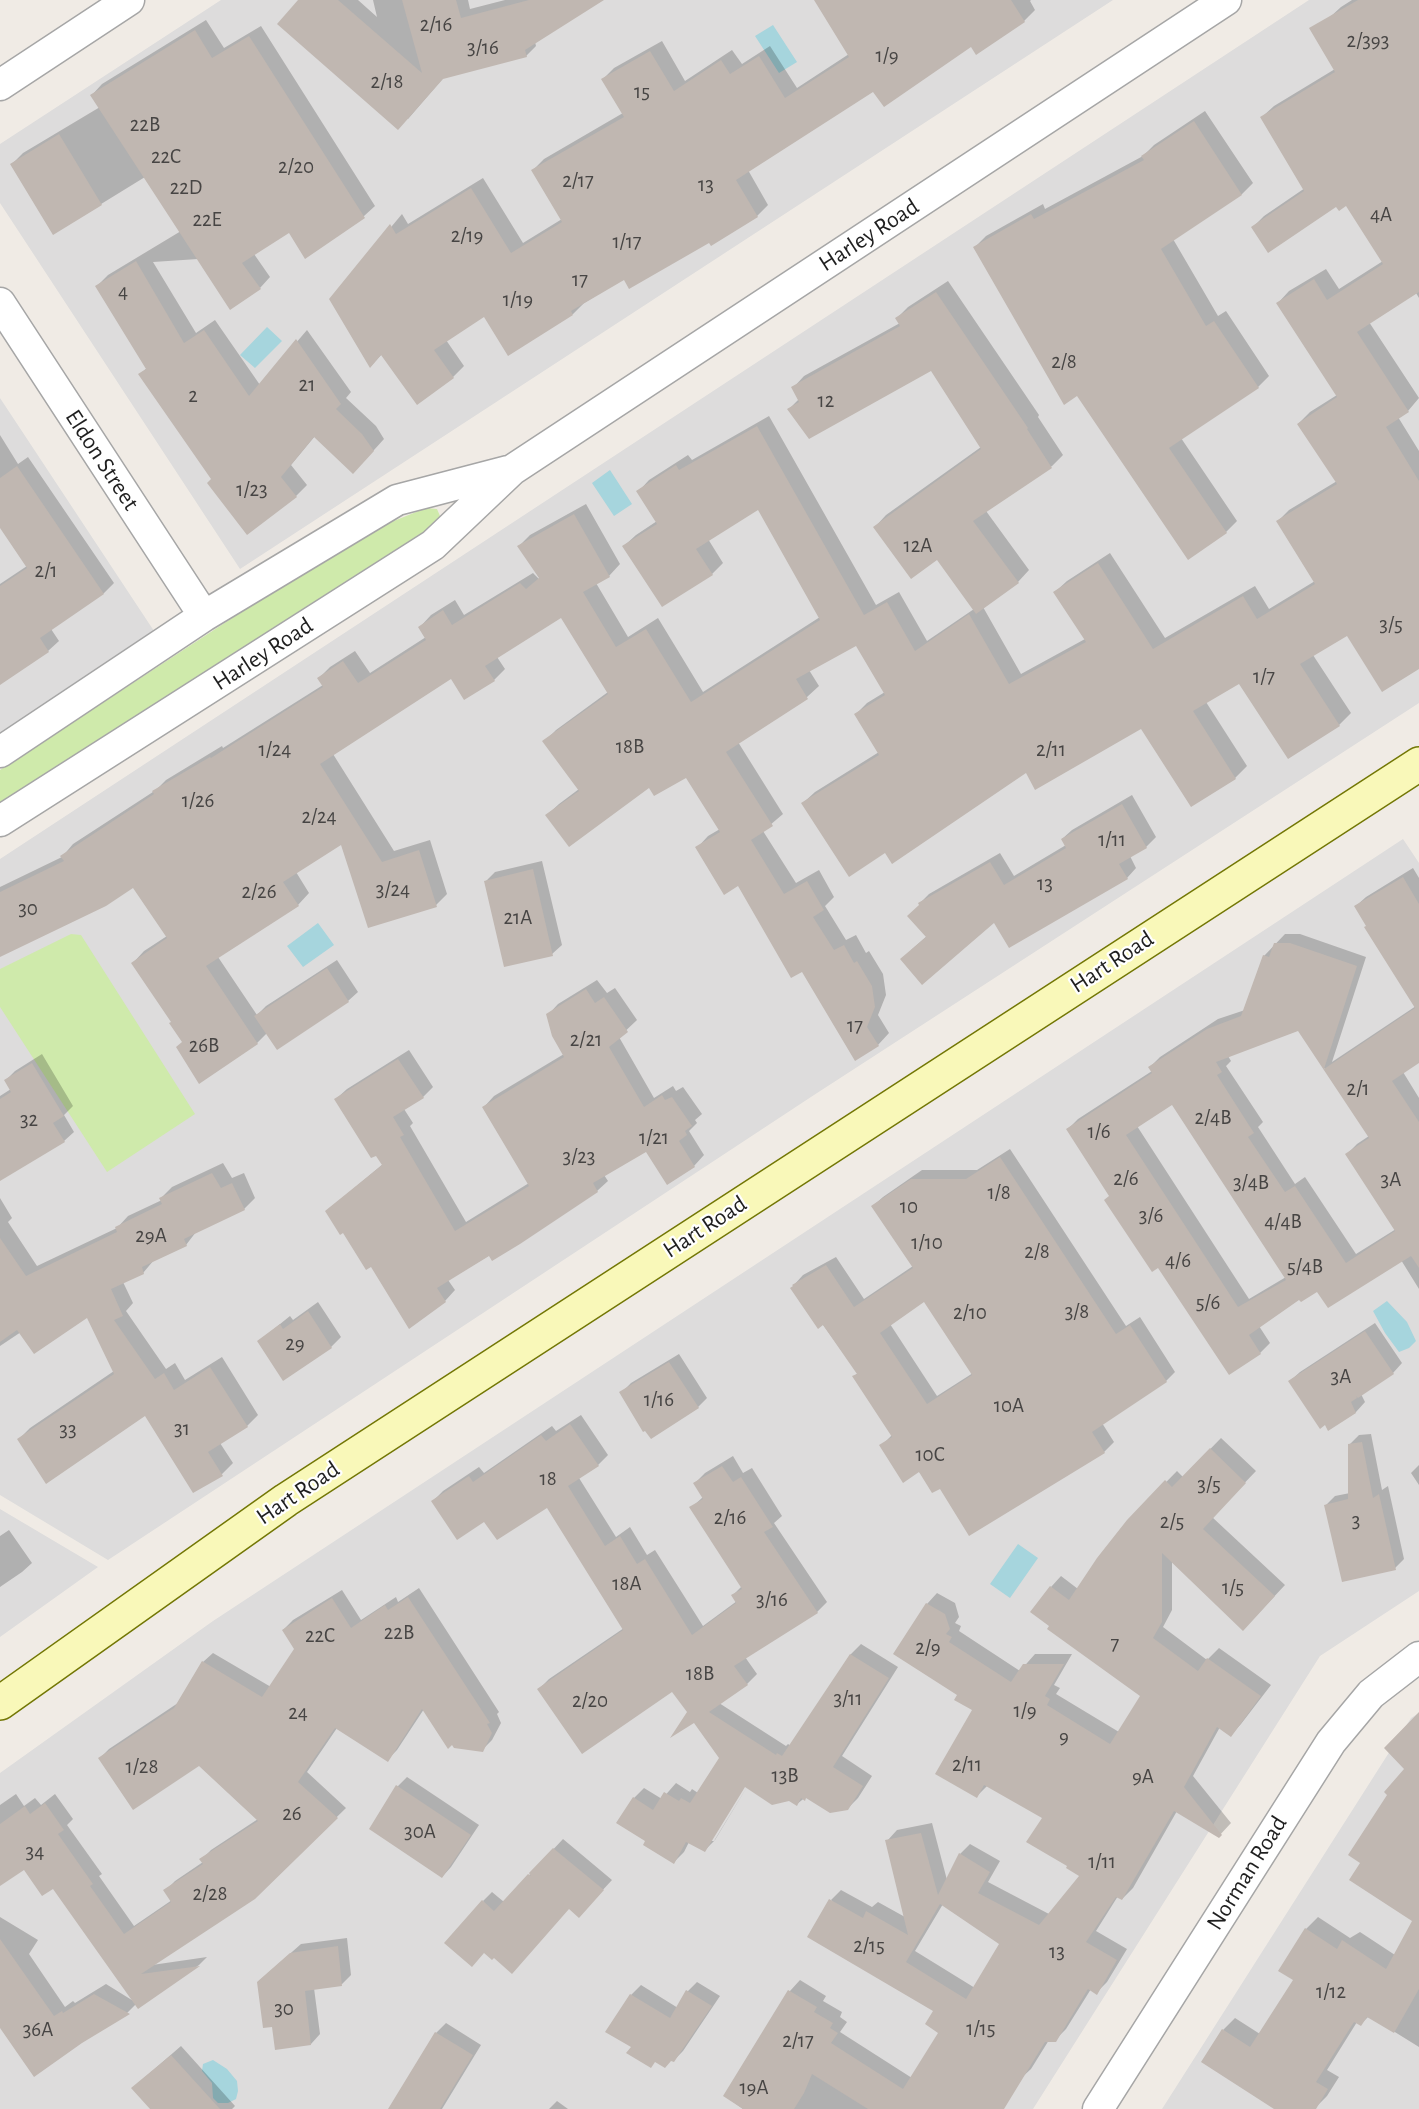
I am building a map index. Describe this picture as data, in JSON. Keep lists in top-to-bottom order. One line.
{"streets":{"street":["Harley Road","Eldon Street","Hart Road","Norman Road"]},"crossings":[["Harley Road","Eldon Street"]],"house_numbers":["2/16","2/393","3/16","1/9","2/18","15","22B","22C","2/20","2/17","13","22D","4A","22E","2/19","1/17","17","4","1/19","2/8","21","2","12","1/23","12A","2/1","3/5","1/7","18B","1/24","2/11","1/26","2/24","1/11","13","3/24","2/26","30","21A","17","2/21","26B","2/1","2/4B","32","1/6","1/21","3/23","2/6","3A","3/4B","1/8","10","3/6","4/4B","29A","1/10","2/8","4/6","5/4B","5/6","3/8","2/10","29","3A","1/16","10A","31","33","10C","18","3/5","2/16","3","2/5","18A","1/5","3/16","22B","22C","7","2/9","18B","3/11","2/20","1/9","24","9","2/11","1/28","13B","9A","26","30A","34","1/11","2/28","2/15","13","1/12","30","1/15","36A","2/17","19A"]}
